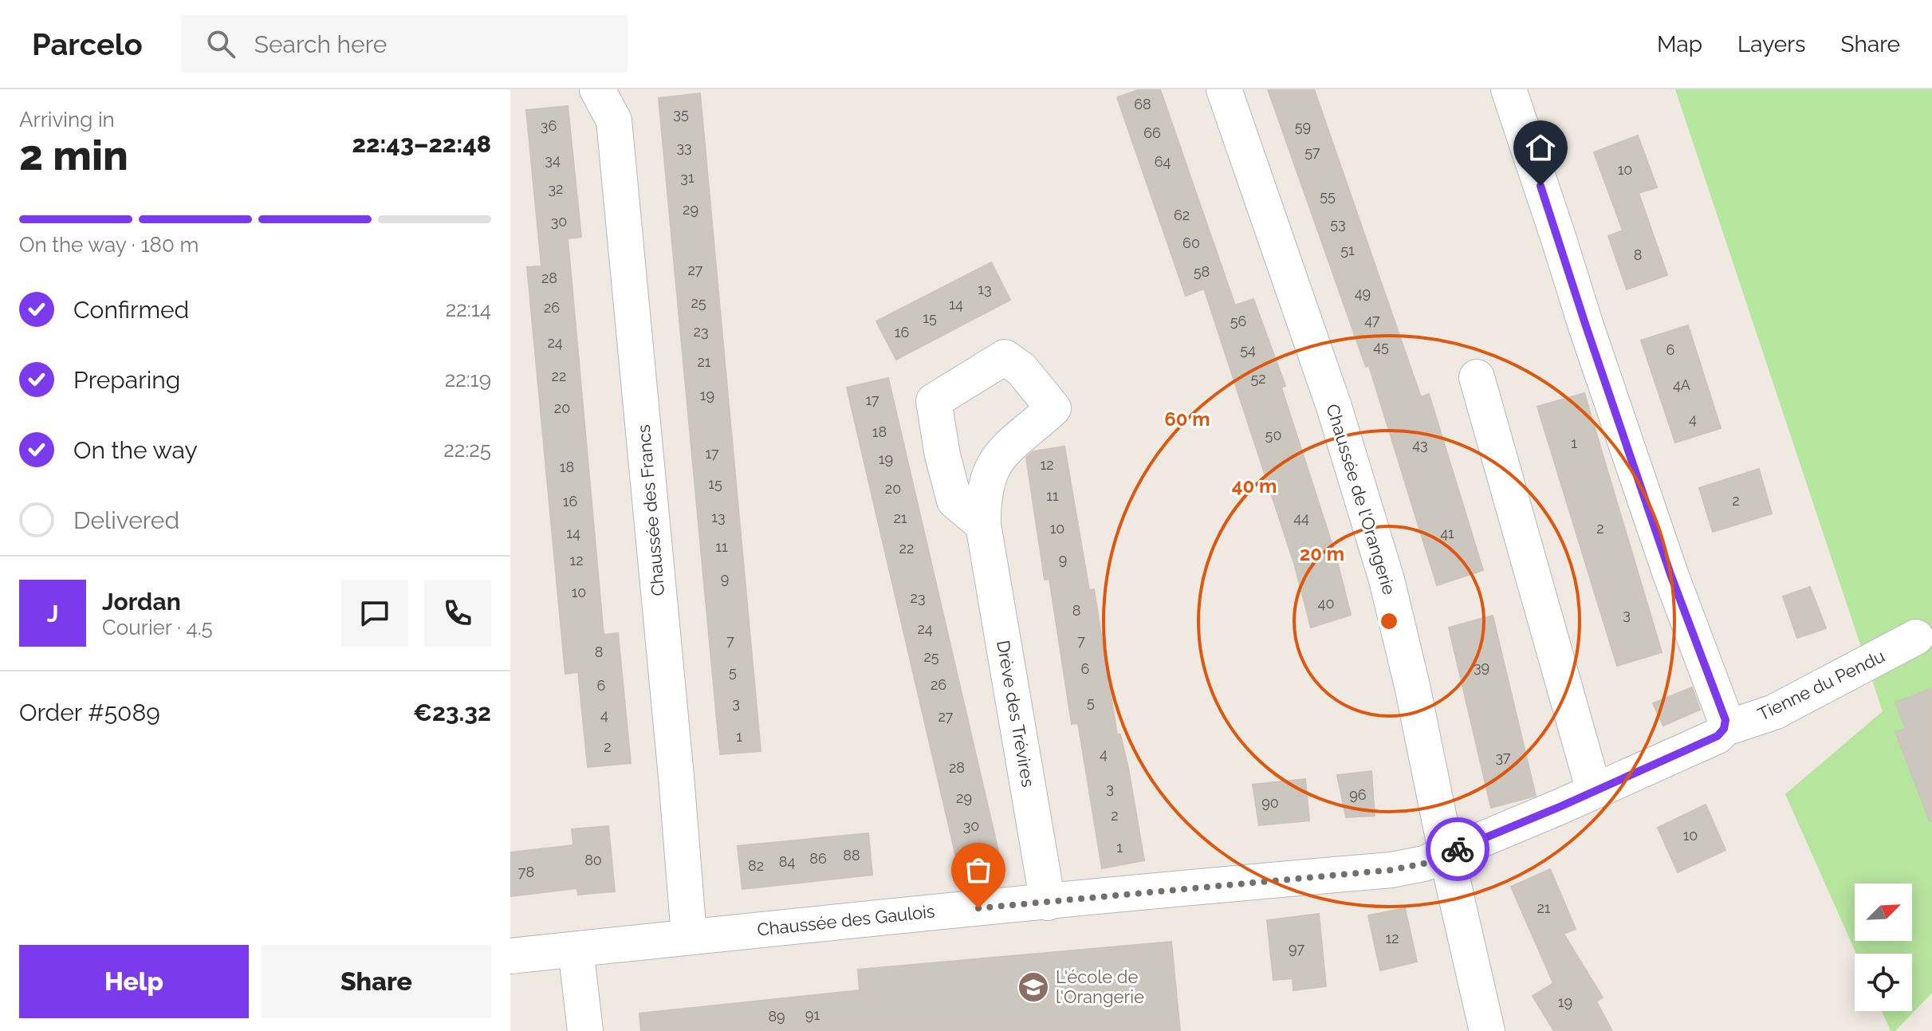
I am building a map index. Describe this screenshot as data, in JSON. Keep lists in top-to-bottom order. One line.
{"streets":{"street":["Chaussée de l'Orangerie","Chaussée des Francs","Tienne du Pendu","Drève des Trévires","Chaussée des Gaulois"]},"crossings":[["Chaussée de l'Orangerie","Tienne du Pendu"],["Chaussée de l'Orangerie","Chaussée des Gaulois"],["Chaussée des Francs","Chaussée des Gaulois"],["Tienne du Pendu","Chaussée des Gaulois"],["Drève des Trévires","Chaussée des Gaulois"]],"places":{"school or university":["L'école de l'Orangerie"]},"house_numbers":["68","35","36","59","66","33","57","34","64","10","31","32","55","29","62","30","53","60","51","8","27","58","28","13","49","25","14","26","15","47","56","23","16","24","45","54","6","21","22","52","4A","19","17","20","4","18","50","1","43","17","19","12","18","15","20","11","2","16","13","21","44","10","2","14","41","11","22","9","12","9","10","23","40","8","3","24","7","7","8","25","39","6","5","26","6","5","3","4","27","1","2","4","37","28","3","96","29","90","2","30","10","1","88","86","80","84","82","78","21","12","97","19","91","89"],"north":"top right","page":{"header":"Parcelo","search":"Search here","nav":["Map","Layers","Share"],"heading":["2 min","Arriving in","22:43–22:48"],"panel":["Jordan","Courier · 4.5","Order #5089","€23.32"],"bar":"On the way · 180 m","list":[["Confirmed","22:14"],["Preparing","22:19"],["On the way","22:25"],"Delivered"],"round":"J","buttons":["Help","Share"]},"rings":["60 m","40 m","20 m"]}
